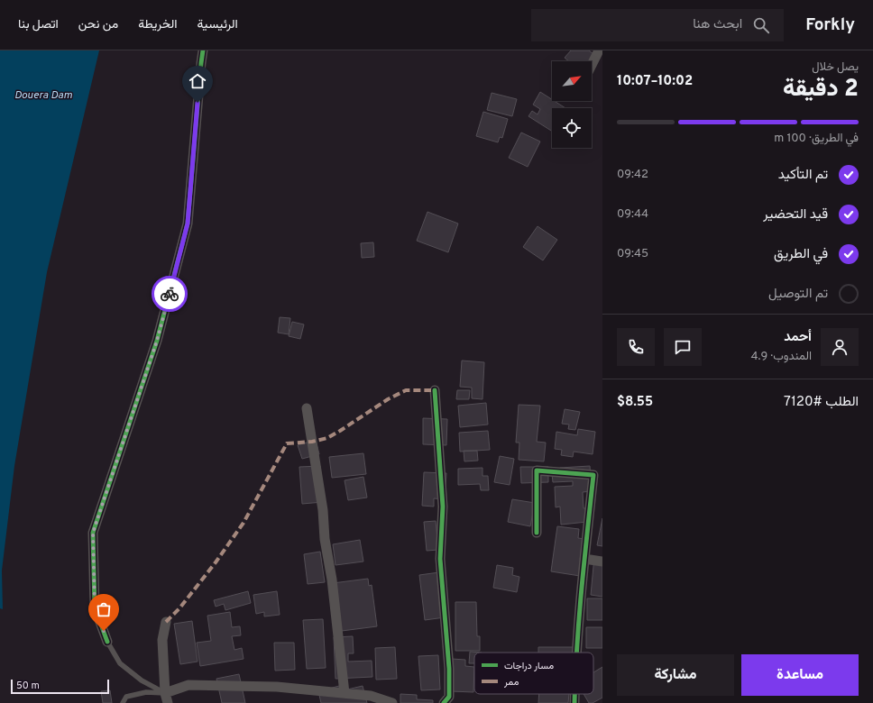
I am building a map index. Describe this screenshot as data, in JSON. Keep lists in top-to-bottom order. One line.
{"water":["Douera Dam"],"legend":["مسار دراجات","ممر"],"scale_bar":"50 m","north":"top right","page":{"header":"Forkly","search":"ابحث هنا","nav":["الرئيسية","الخريطة","من نحن","اتصل بنا"],"heading":["2 دقيقة","يصل خلال","10:02–10:07"],"panel":["أحمد","المندوب · 4.9","الطلب #7120","$8.55"],"bar":"في الطريق · 100 m","list":[["تم التأكيد","09:42"],["قيد التحضير","09:44"],["في الطريق","09:45"],"تم التوصيل"],"buttons":["مساعدة","مشاركة"],"scale":"50 m"}}
